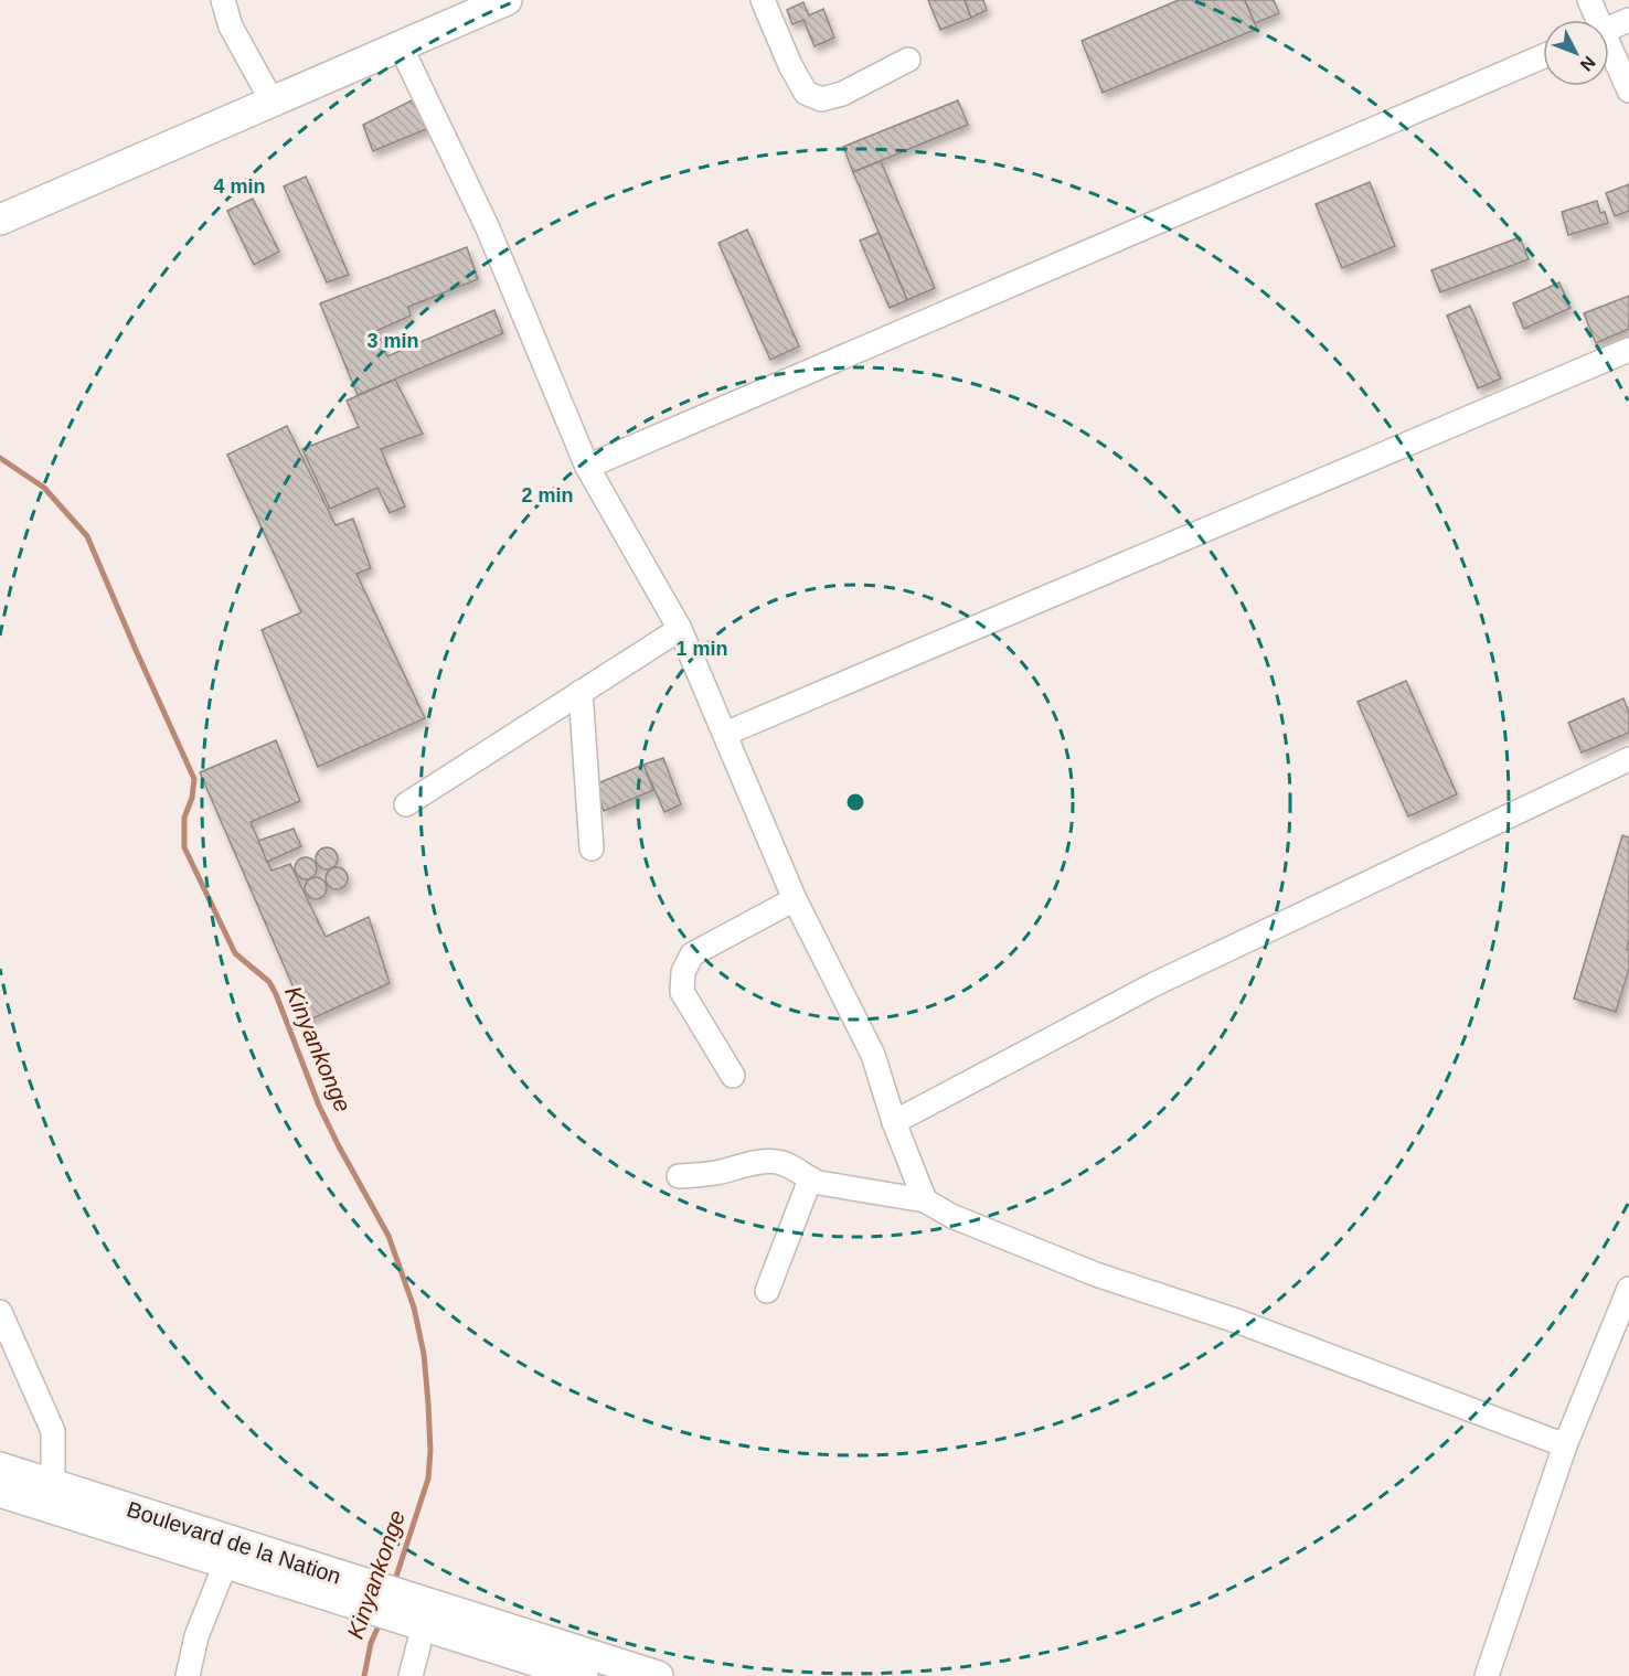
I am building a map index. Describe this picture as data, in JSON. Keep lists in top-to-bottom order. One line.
{"streets":{"main road":["Boulevard de la Nation"]},"water":["Kinyankonge"],"north":"bottom right","rings":["4 min","3 min","2 min","1 min"]}
